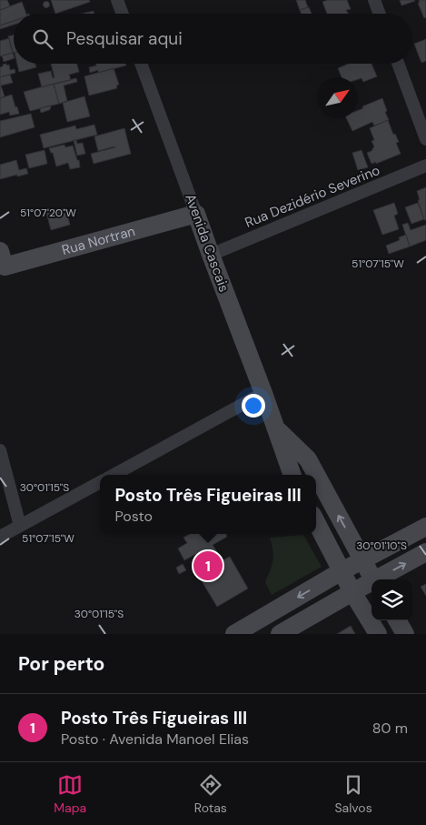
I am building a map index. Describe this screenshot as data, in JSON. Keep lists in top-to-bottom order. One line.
{"streets":{"street":["Rua Dezidério Severino","Rua Nortran","Avenida Cascais"]},"crossings":[["Rua Dezidério Severino","Avenida Cascais"],["Rua Nortran","Avenida Cascais"]],"north":"top right","page":{"search":"Pesquisar aqui","popup":["Posto Três Figueiras III","Posto"],"pins":"1","heading":"Por perto","list":[{"mark":"1","name":"Posto Três Figueiras III","note":"Posto · Avenida Manoel Elias","value":"80 m"}],"nav":["Mapa","Rotas","Salvos"]},"coordinates":["51°07'20\"W","51°07'15\"W","30°01'15\"S","30°01'10\"S"]}
